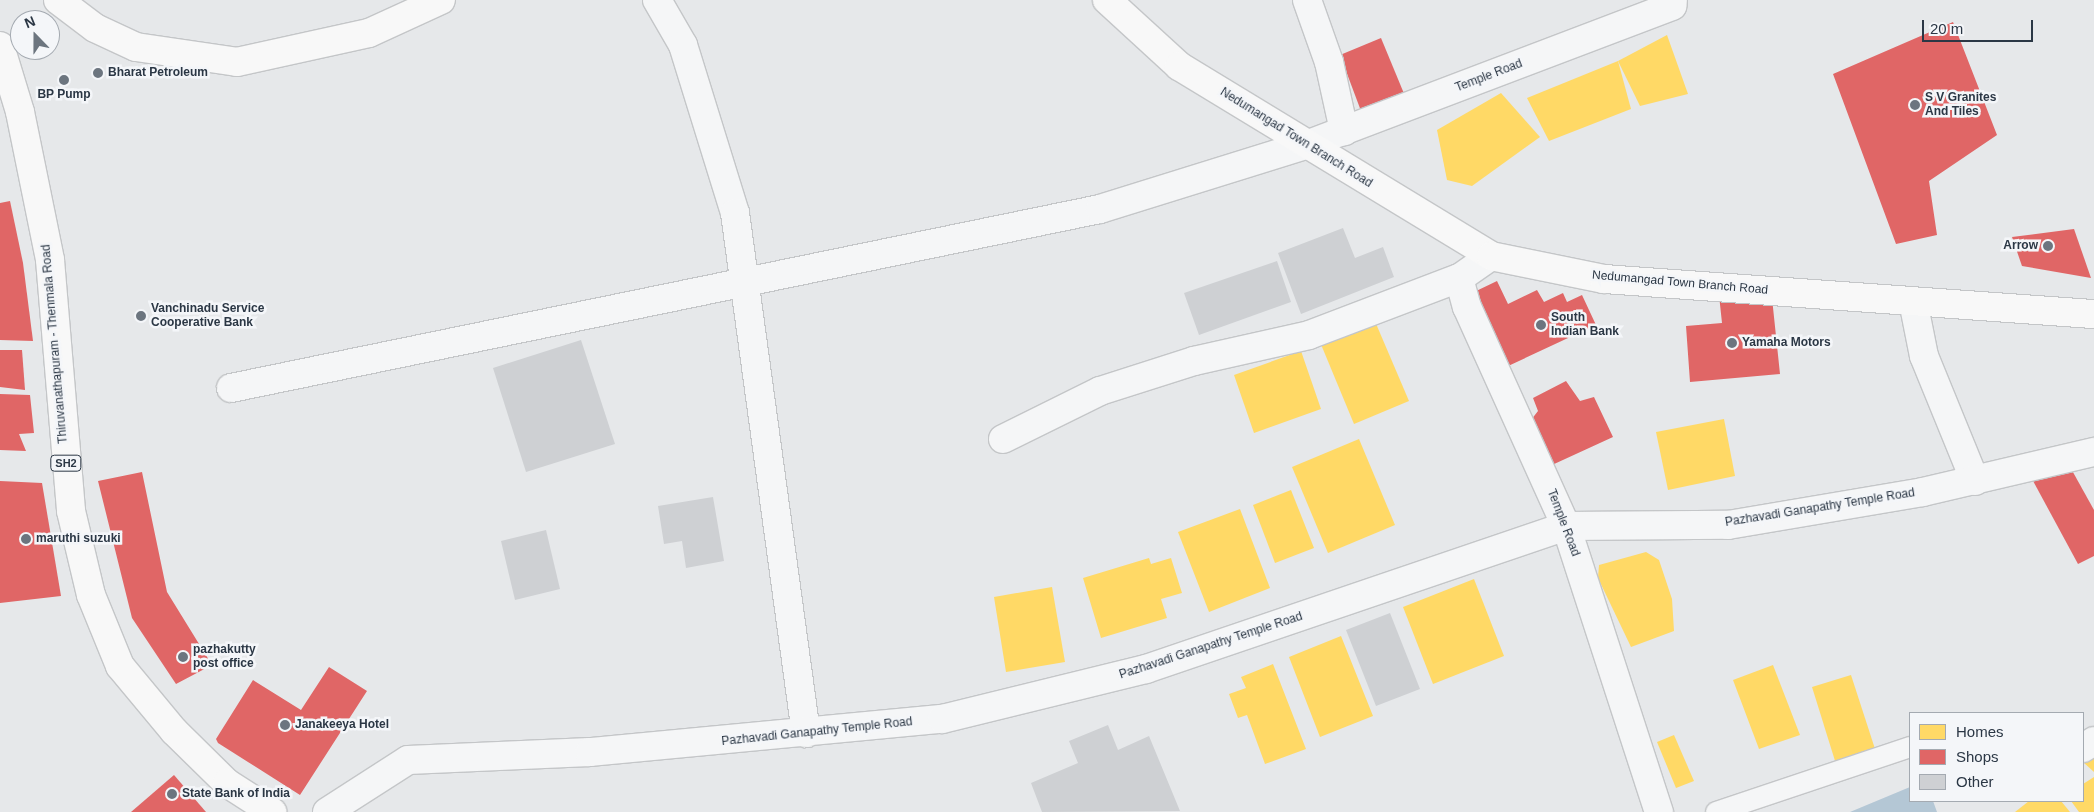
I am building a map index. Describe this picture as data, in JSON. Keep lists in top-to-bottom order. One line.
{"streets":{"main road":["Nedumangad Town Branch Road","Thiruvanathapuram - Thenmala Road","SH2"],"street":["Temple Road","Pazhavadi Ganapathy Temple Road"]},"crossings":[["Temple Road","Nedumangad Town Branch Road"],["Temple Road","Pazhavadi Ganapathy Temple Road"]],"places":["Bharat Petroleum","BP Pump","S V Granites And Tiles","Arrow","Vanchinadu Service Cooperative Bank","South Indian Bank","Yamaha Motors","maruthi suzuki","pazhakutty post office","Janakeeya Hotel","State Bank of India"],"legend":["Homes","Shops","Other"],"scale_bar":"20 m","north":"top"}
